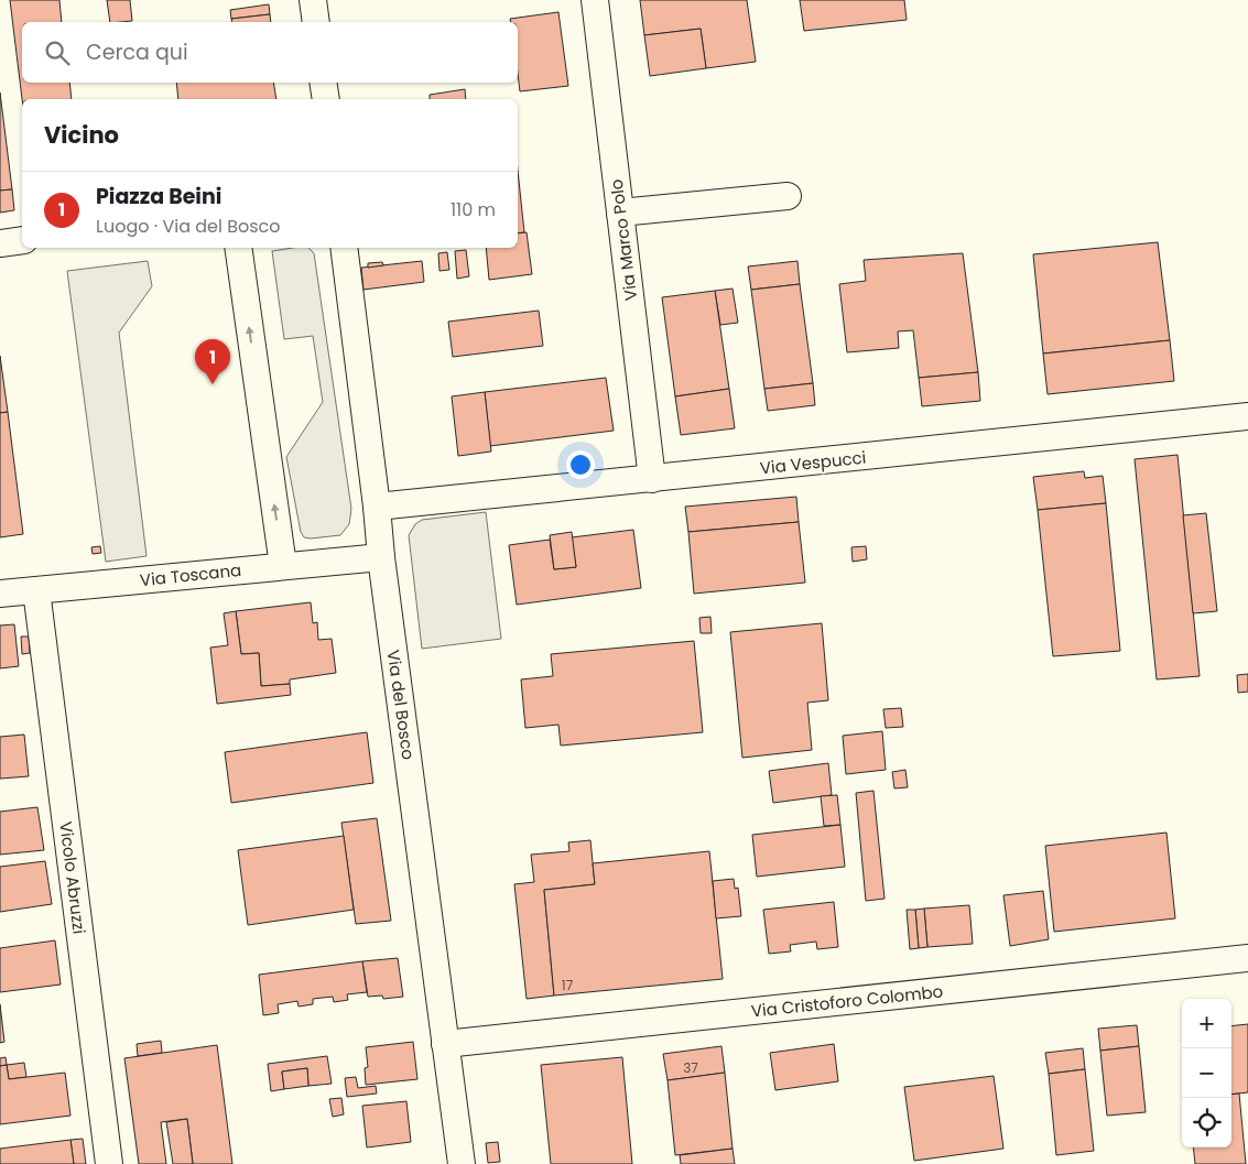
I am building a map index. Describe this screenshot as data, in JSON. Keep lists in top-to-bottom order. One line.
{"streets":{"street":["Via Marco Polo","Via Vespucci","Via Toscana","Via del Bosco","Vicolo Abruzzi","Via Cristoforo Colombo"]},"crossings":[["Via Marco Polo","Via Vespucci"],["Via Vespucci","Via del Bosco"],["Via Toscana","Via del Bosco"],["Via Toscana","Vicolo Abruzzi"],["Via del Bosco","Via Cristoforo Colombo"]],"house_numbers":["17","37"],"page":{"search":"Cerca qui","heading":"Vicino","list":[{"mark":"1","name":"Piazza Beini","note":"Luogo · Via del Bosco","value":"110 m"}],"pins":"1","map_buttons":["+","−"]}}
